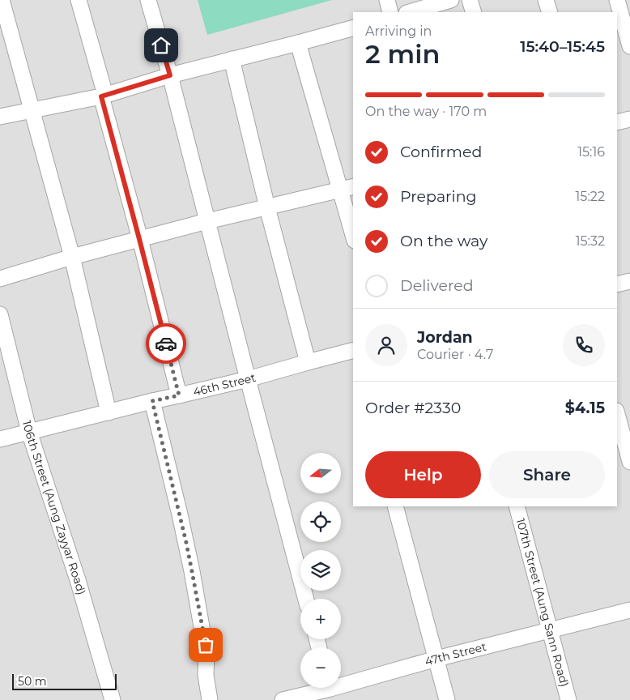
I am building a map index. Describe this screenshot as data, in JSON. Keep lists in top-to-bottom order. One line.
{"streets":{"street":["46th Street","106th Street (Aung Zayyar Road)","107th Street (Aung Sann Road)","47th Street"]},"crossings":[["46th Street","106th Street (Aung Zayyar Road)"],["107th Street (Aung Sann Road)","47th Street"]],"scale_bar":"50 m","north":"left","page":{"heading":["2 min","Arriving in","15:40–15:45"],"panel":["Jordan","Courier · 4.7","Order #2330","$4.15"],"bar":"On the way · 170 m","list":[["Confirmed","15:16"],["Preparing","15:22"],["On the way","15:32"],"Delivered"],"buttons":["Help","Share"],"map_buttons":["+","−"],"scale":"50 m"}}
